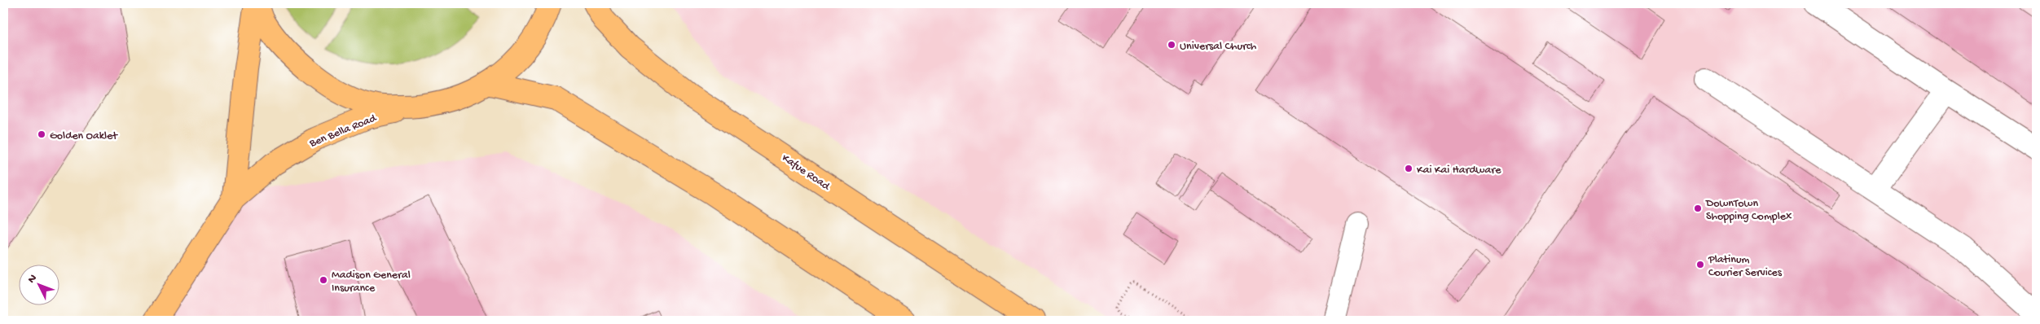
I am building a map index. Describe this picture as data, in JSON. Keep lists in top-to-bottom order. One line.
{"streets":{"main road":["Ben Bella Road","Kafue Road"]},"places":["Universal Church","Golden Oaklet","Kai Kai Hardware","DownTown Shopping Complex","Platinum Courier Services","Madison General Insurance"],"north":"top left"}
